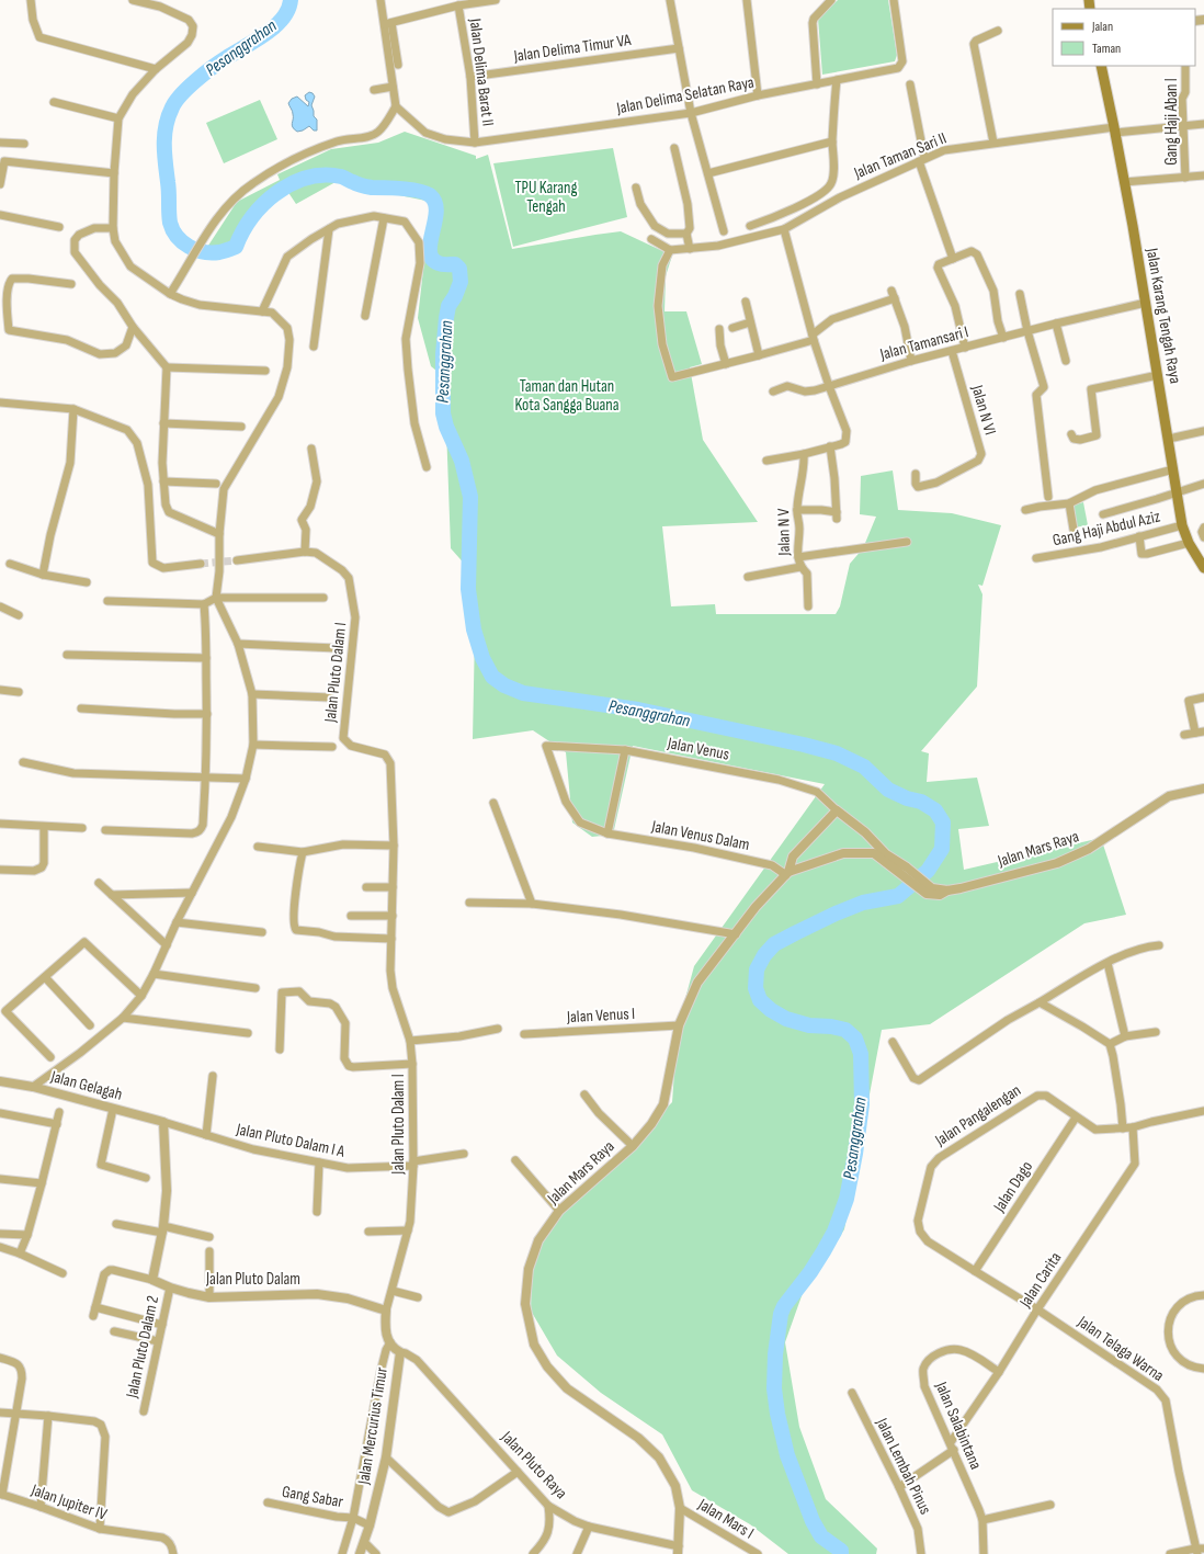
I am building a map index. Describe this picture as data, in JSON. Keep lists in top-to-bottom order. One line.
{"streets":{"main road":["Jalan Karang Tengah Raya"],"street":["Jalan Delima Timur VA","Jalan Delima Barat II","Jalan Delima Selatan Raya","Gang Haji Aban I","Jalan Taman Sari II","Jalan Tamansari I","Jalan N VI","Gang Haji Abdul Aziz","Jalan N V","Jalan Pluto Dalam I","Jalan Venus","Jalan Venus Dalam","Jalan Mars Raya","Jalan Venus I","Jalan Gelagah","Jalan Pangalengan","Jalan Pluto Dalam I A","Jalan Dago","Jalan Pluto Dalam","Jalan Carita","Jalan Pluto Dalam 2","Jalan Telaga Warna","Jalan Mercurius Timur","Jalan Salabintana","Jalan Pluto Raya","Jalan Lembah Pinus","Gang Sabar","Jalan Jupiter IV","Jalan Mars I"]},"crossings":[["Jalan Delima Timur VA","Jalan Delima Barat II"],["Jalan Delima Barat II","Jalan Delima Selatan Raya"],["Gang Haji Aban I","Jalan Taman Sari II"],["Jalan Taman Sari II","Jalan Karang Tengah Raya"],["Jalan Karang Tengah Raya","Jalan Tamansari I"],["Jalan Karang Tengah Raya","Gang Haji Abdul Aziz"],["Jalan Tamansari I","Jalan N VI"],["Jalan Pluto Dalam I","Jalan Pluto Dalam I A"],["Jalan Pluto Dalam I","Jalan Pluto Dalam"],["Jalan Venus","Jalan Venus Dalam"],["Jalan Venus","Jalan Mars Raya"],["Jalan Venus Dalam","Jalan Mars Raya"],["Jalan Mars Raya","Jalan Venus I"],["Jalan Mars Raya","Jalan Pluto Raya"],["Jalan Mars Raya","Jalan Mars I"],["Jalan Gelagah","Jalan Pluto Dalam I A"],["Jalan Pangalengan","Jalan Dago"],["Jalan Pangalengan","Jalan Carita"],["Jalan Pangalengan","Jalan Telaga Warna"],["Jalan Dago","Jalan Telaga Warna"],["Jalan Pluto Dalam","Jalan Pluto Dalam 2"],["Jalan Carita","Jalan Telaga Warna"],["Jalan Carita","Jalan Salabintana"],["Jalan Carita","Jalan Lembah Pinus"],["Jalan Mercurius Timur","Jalan Pluto Raya"],["Jalan Mercurius Timur","Gang Sabar"]],"water":["Pesanggrahan"],"parks":["TPU Karang Tengah","Taman dan Hutan Kota Sangga Buana"],"legend":["Jalan","Taman"]}
